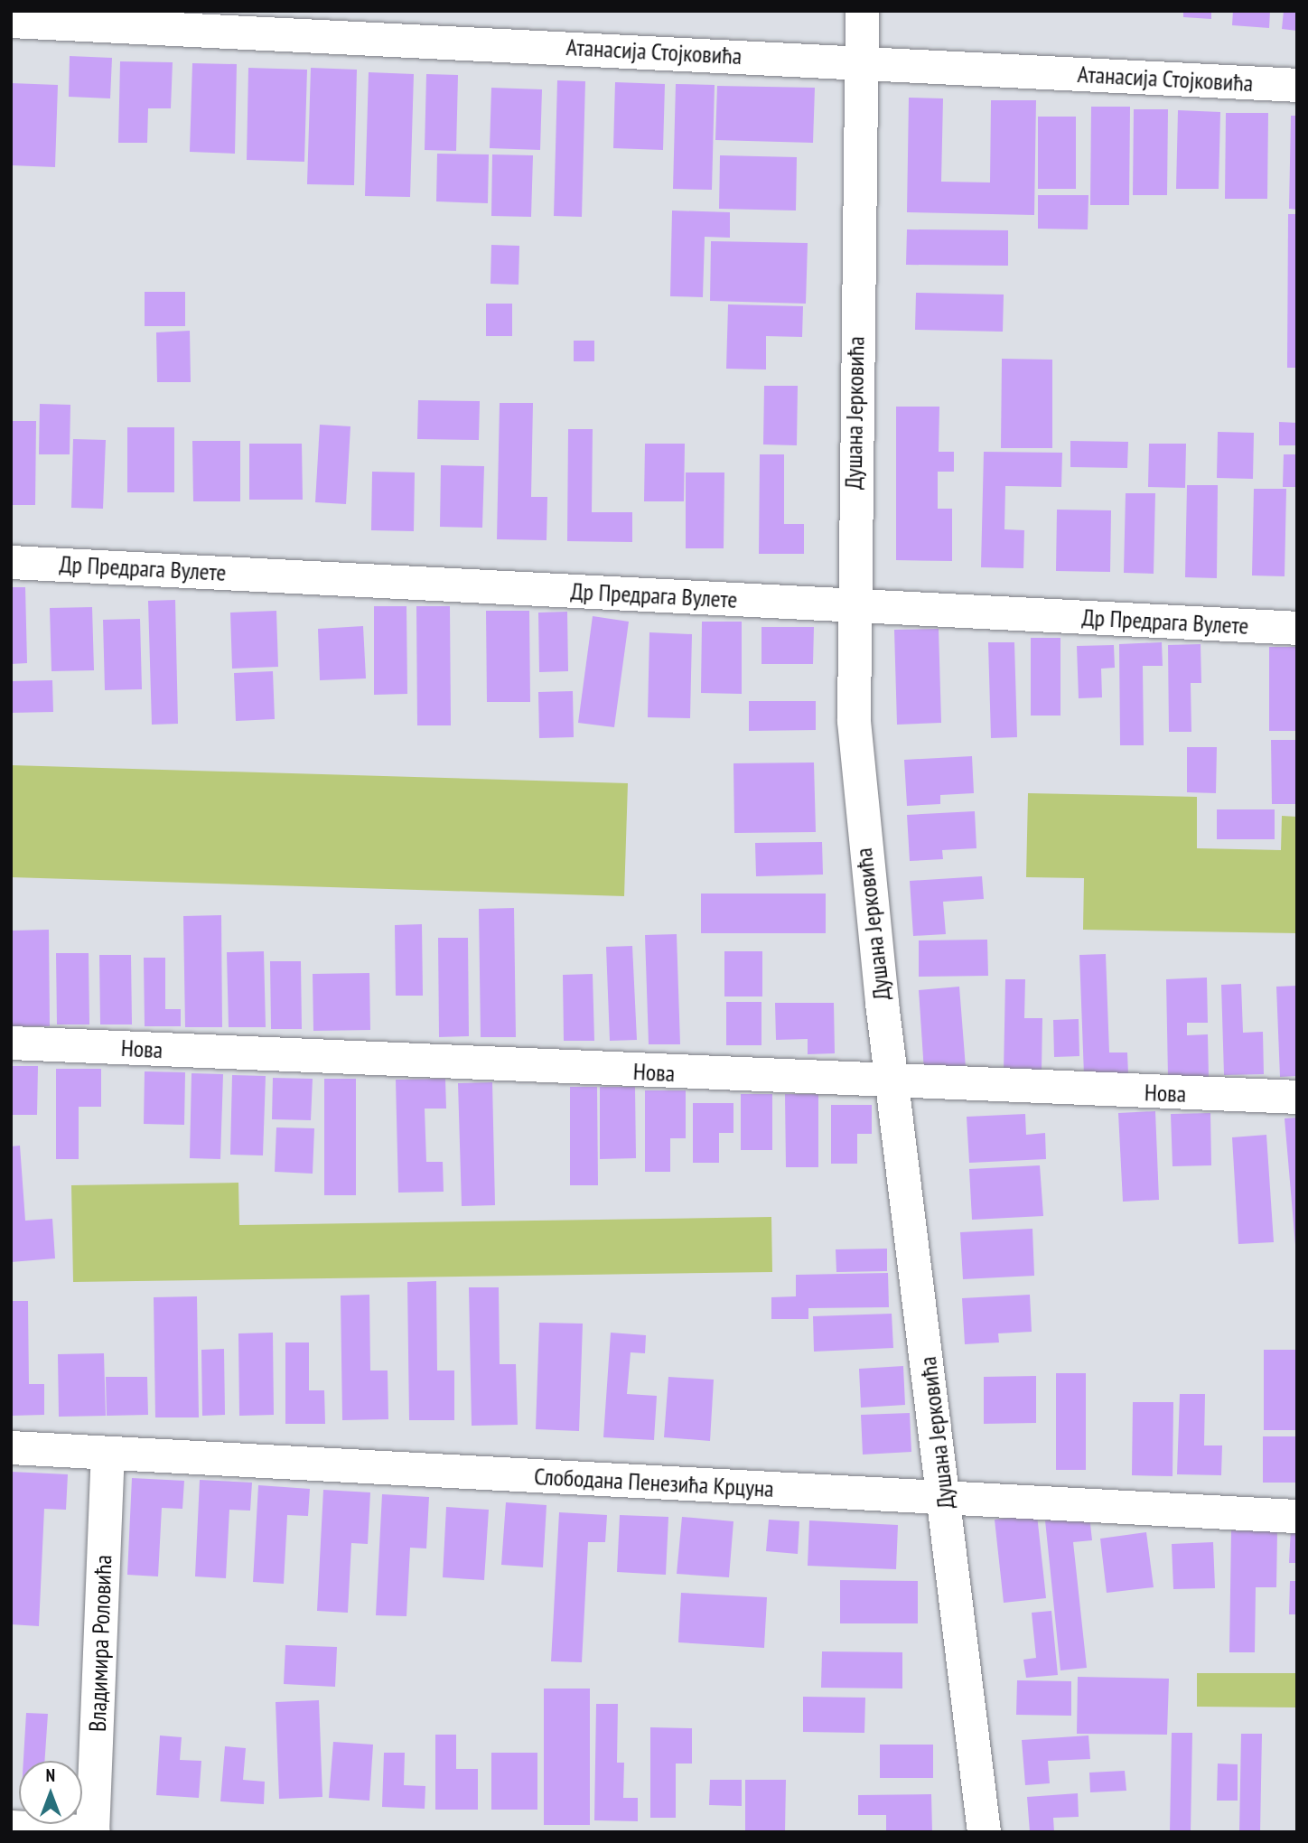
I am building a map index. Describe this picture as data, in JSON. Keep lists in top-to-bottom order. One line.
{"streets":{"street":["Атанасија Стојковића","Душана Јерковића","Др Предрага Вулете","Нова","Слободана Пенезића Крцуна","Владимира Роловића"]},"crossings":[["Атанасија Стојковића","Душана Јерковића"],["Душана Јерковића","Др Предрага Вулете"],["Душана Јерковића","Нова"],["Душана Јерковића","Слободана Пенезића Крцуна"],["Слободана Пенезића Крцуна","Владимира Роловића"]],"north":"top"}
